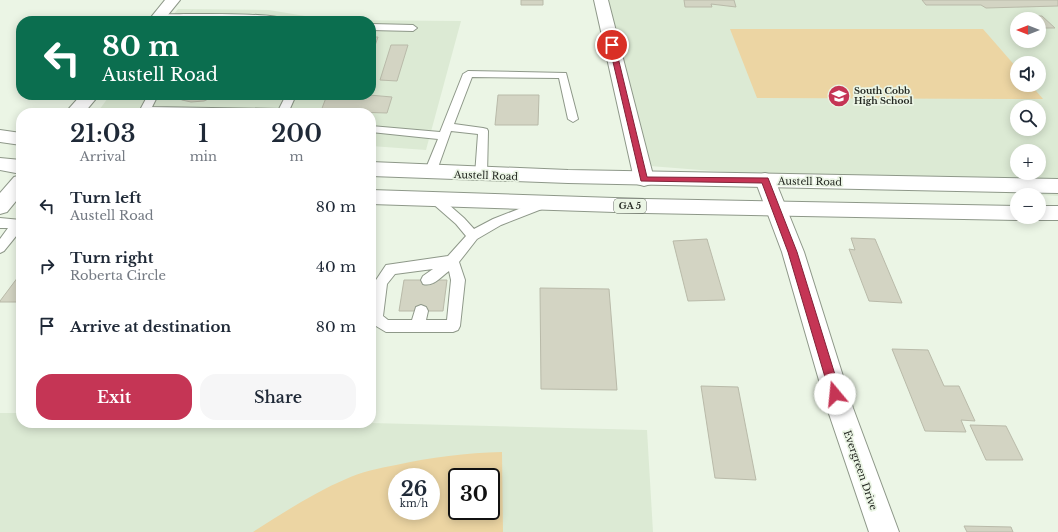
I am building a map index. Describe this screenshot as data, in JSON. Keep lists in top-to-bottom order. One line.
{"streets":{"main road":["Austell Road","GA 5","Evergreen Drive"]},"crossings":[["Austell Road","Evergreen Drive"],["GA 5","Evergreen Drive"]],"places":{"school or university":["South Cobb High School"]},"north":"left","page":{"map_buttons":["+","−"],"turn":["80 m","Austell Road"],"eta":["21:03","Arrival","1","min","200","m"],"list":[{"name":"Turn left","note":"Austell Road","value":"80 m"},{"name":"Turn right","note":"Roberta Circle","value":"40 m"},{"name":"Arrive at destination","value":"80 m"}],"buttons":["Exit","Share"],"speed":"26 km/h","limit":"30"}}
